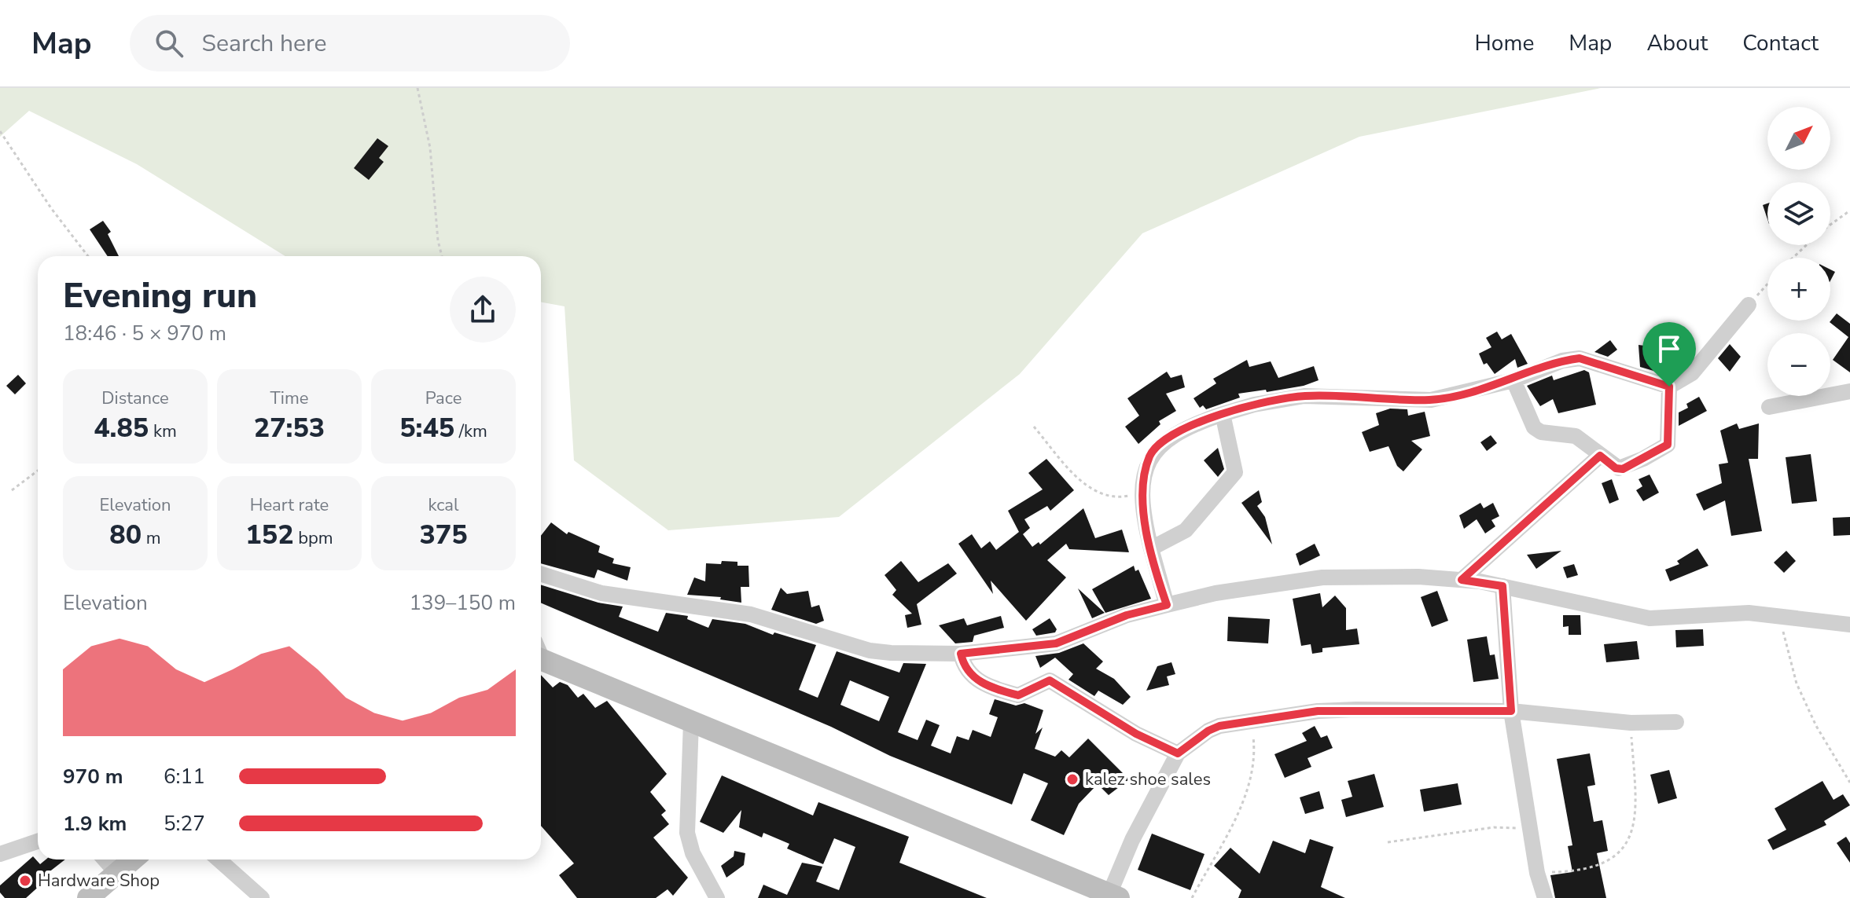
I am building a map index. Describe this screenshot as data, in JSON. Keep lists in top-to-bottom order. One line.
{"places":["kalez shoe sales","Hardware Shop"],"north":"top right","page":{"header":"Map","search":"Search here","nav":["Home","Map","About","Contact"],"map_buttons":["+","−"],"heading":["Evening run","18:46 · 5 × 970 m"],"stats":[["Distance","4.85 km"],["Time","27:53"],["Pace","5:45 /km"],["Elevation","80 m"],["Heart rate","152 bpm"],["kcal","375"]],"chart":["Elevation","139–150 m"],"list":[{"name":"970 m","note":"6:11"},{"name":"1.9 km","note":"5:27"}]}}
